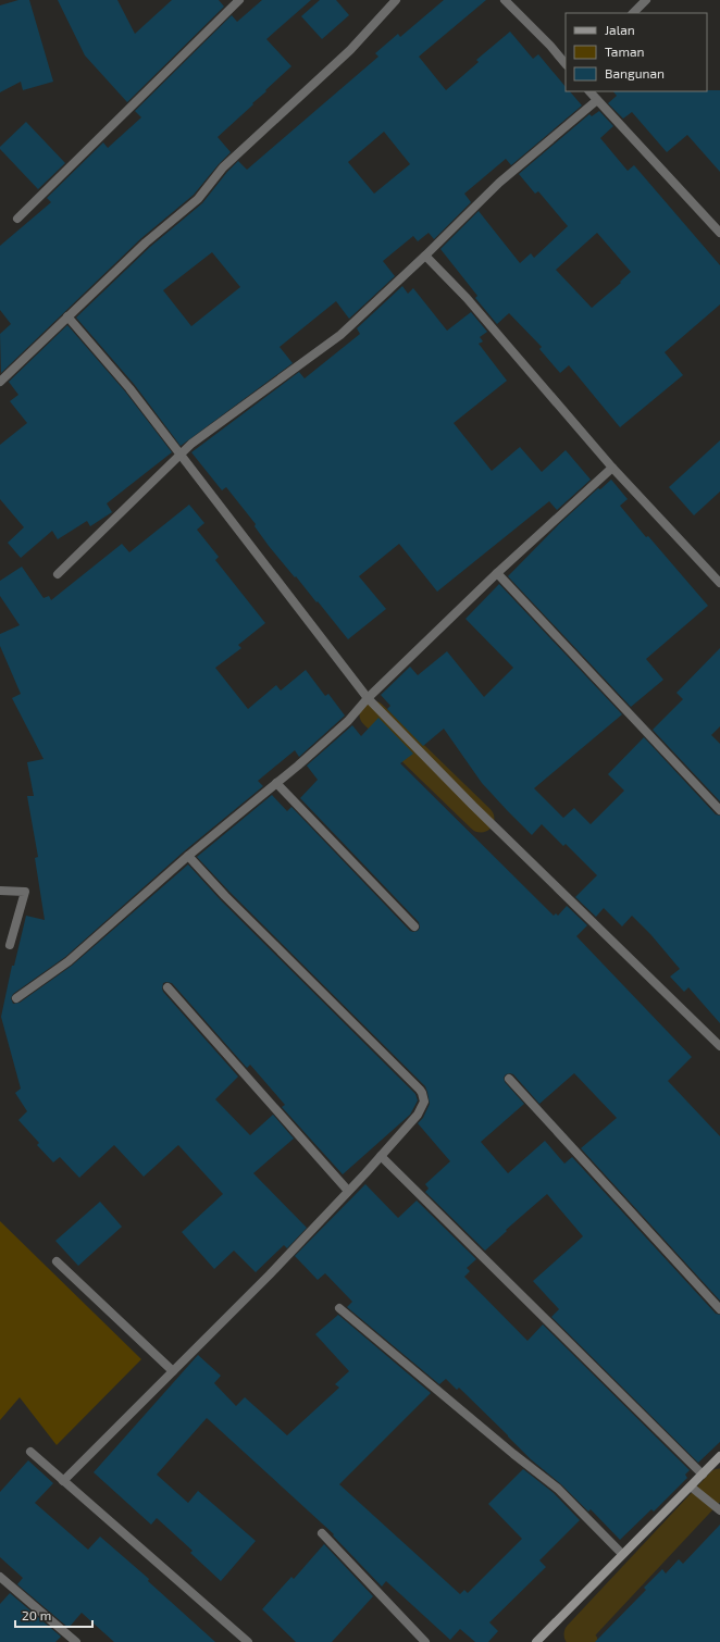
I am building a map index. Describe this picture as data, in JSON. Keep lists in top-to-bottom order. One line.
{"legend":["Jalan","Taman","Bangunan"],"scale_bar":"20 m"}
